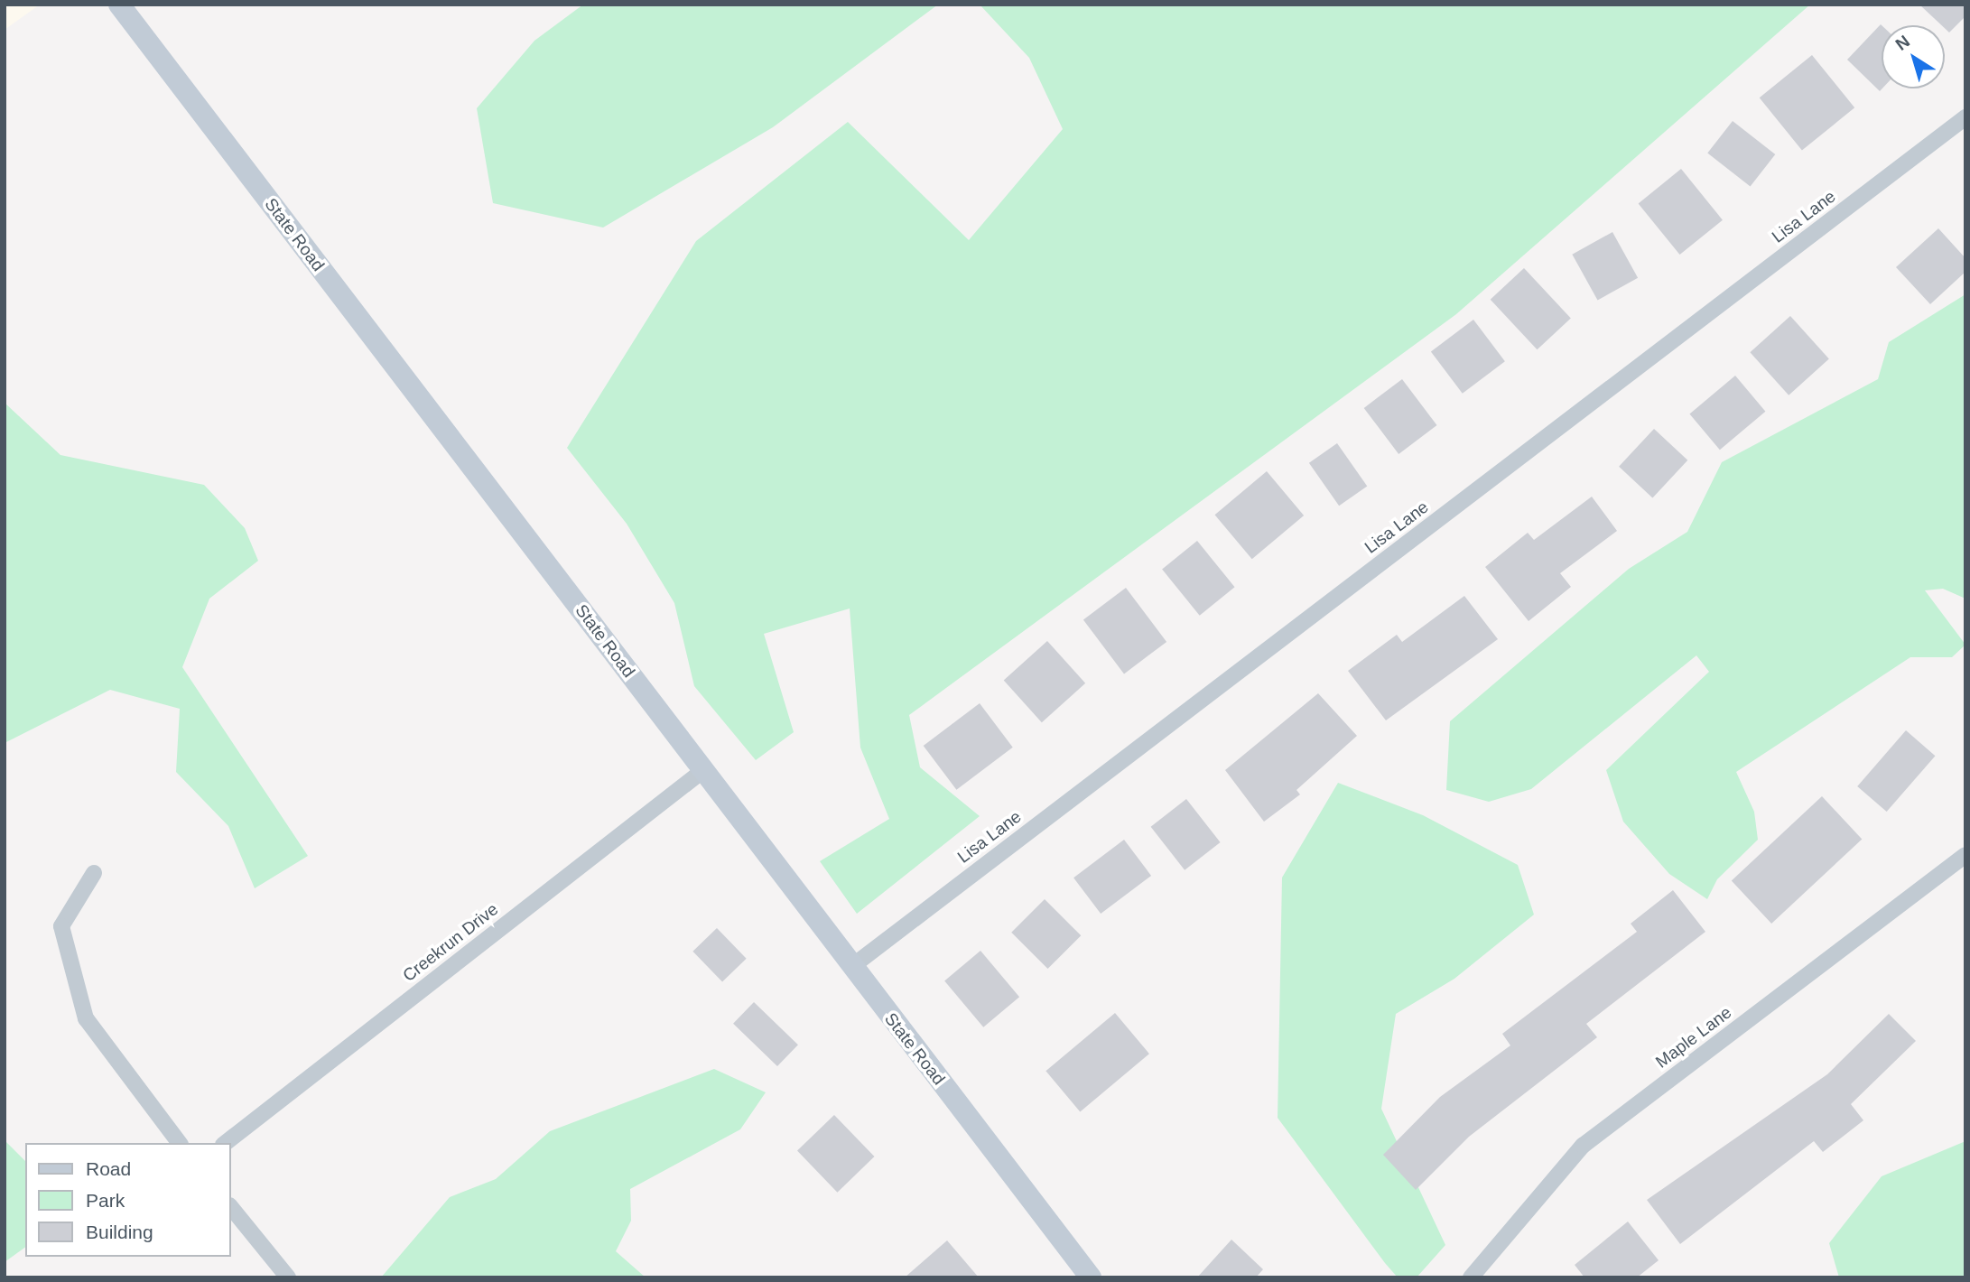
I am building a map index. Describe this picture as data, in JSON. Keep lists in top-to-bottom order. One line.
{"streets":{"main road":["State Road"],"street":["Lisa Lane","Creekrun Drive","Maple Lane"]},"crossings":[["Lisa Lane","State Road"],["State Road","Creekrun Drive"]],"legend":["Road","Park","Building"],"north":"top left"}
